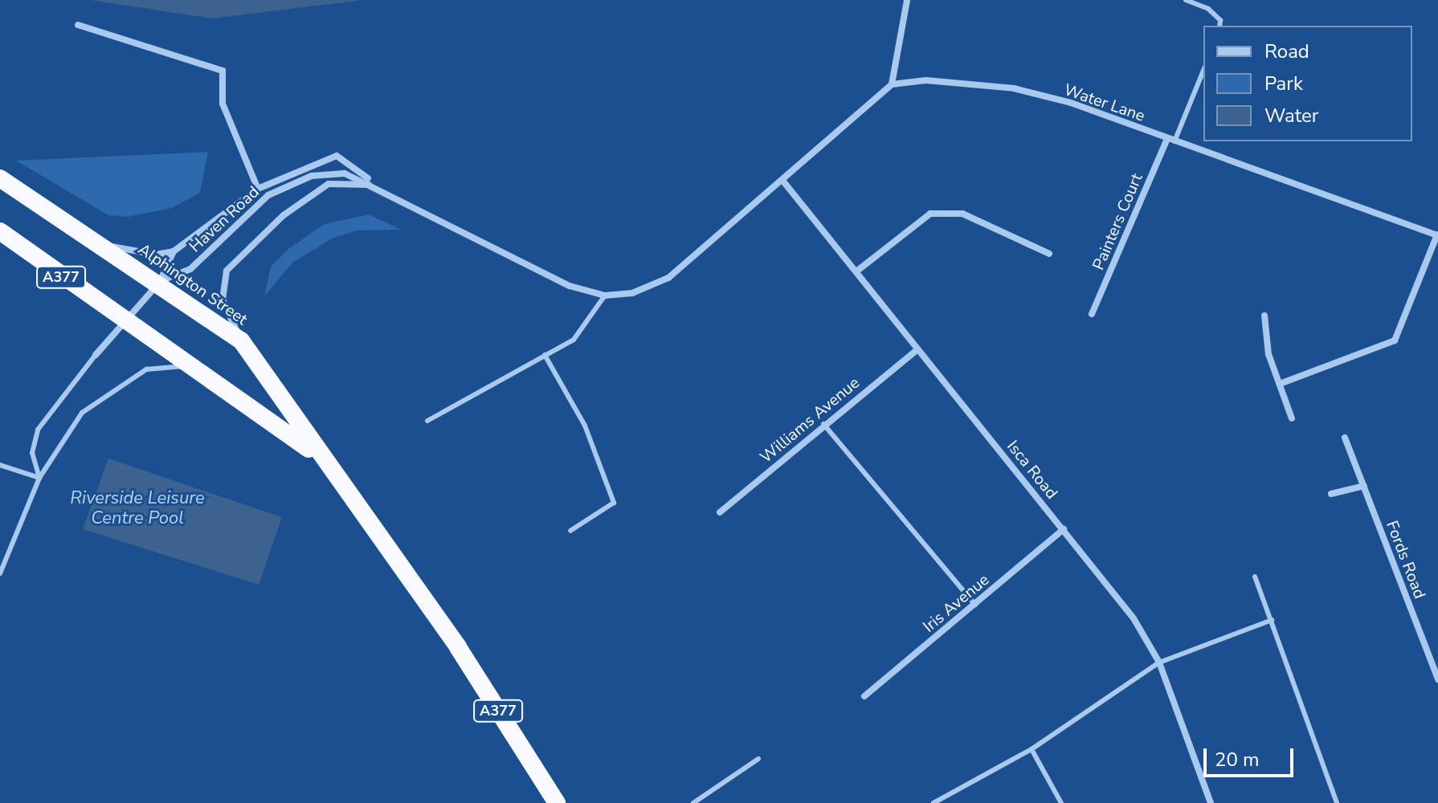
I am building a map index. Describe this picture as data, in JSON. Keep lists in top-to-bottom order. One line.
{"streets":{"highway":["A377","Alphington Street"],"street":["Water Lane","Haven Road","Painters Court","Williams Avenue","Isca Road","Fords Road","Iris Avenue"]},"crossings":[["Water Lane","Painters Court"],["Haven Road","Alphington Street"],["Haven Road","Isca Road"],["Williams Avenue","Isca Road"],["Isca Road","Iris Avenue"]],"water":["Riverside Leisure Centre Pool"],"legend":["Road","Park","Water"],"scale_bar":"20 m"}
